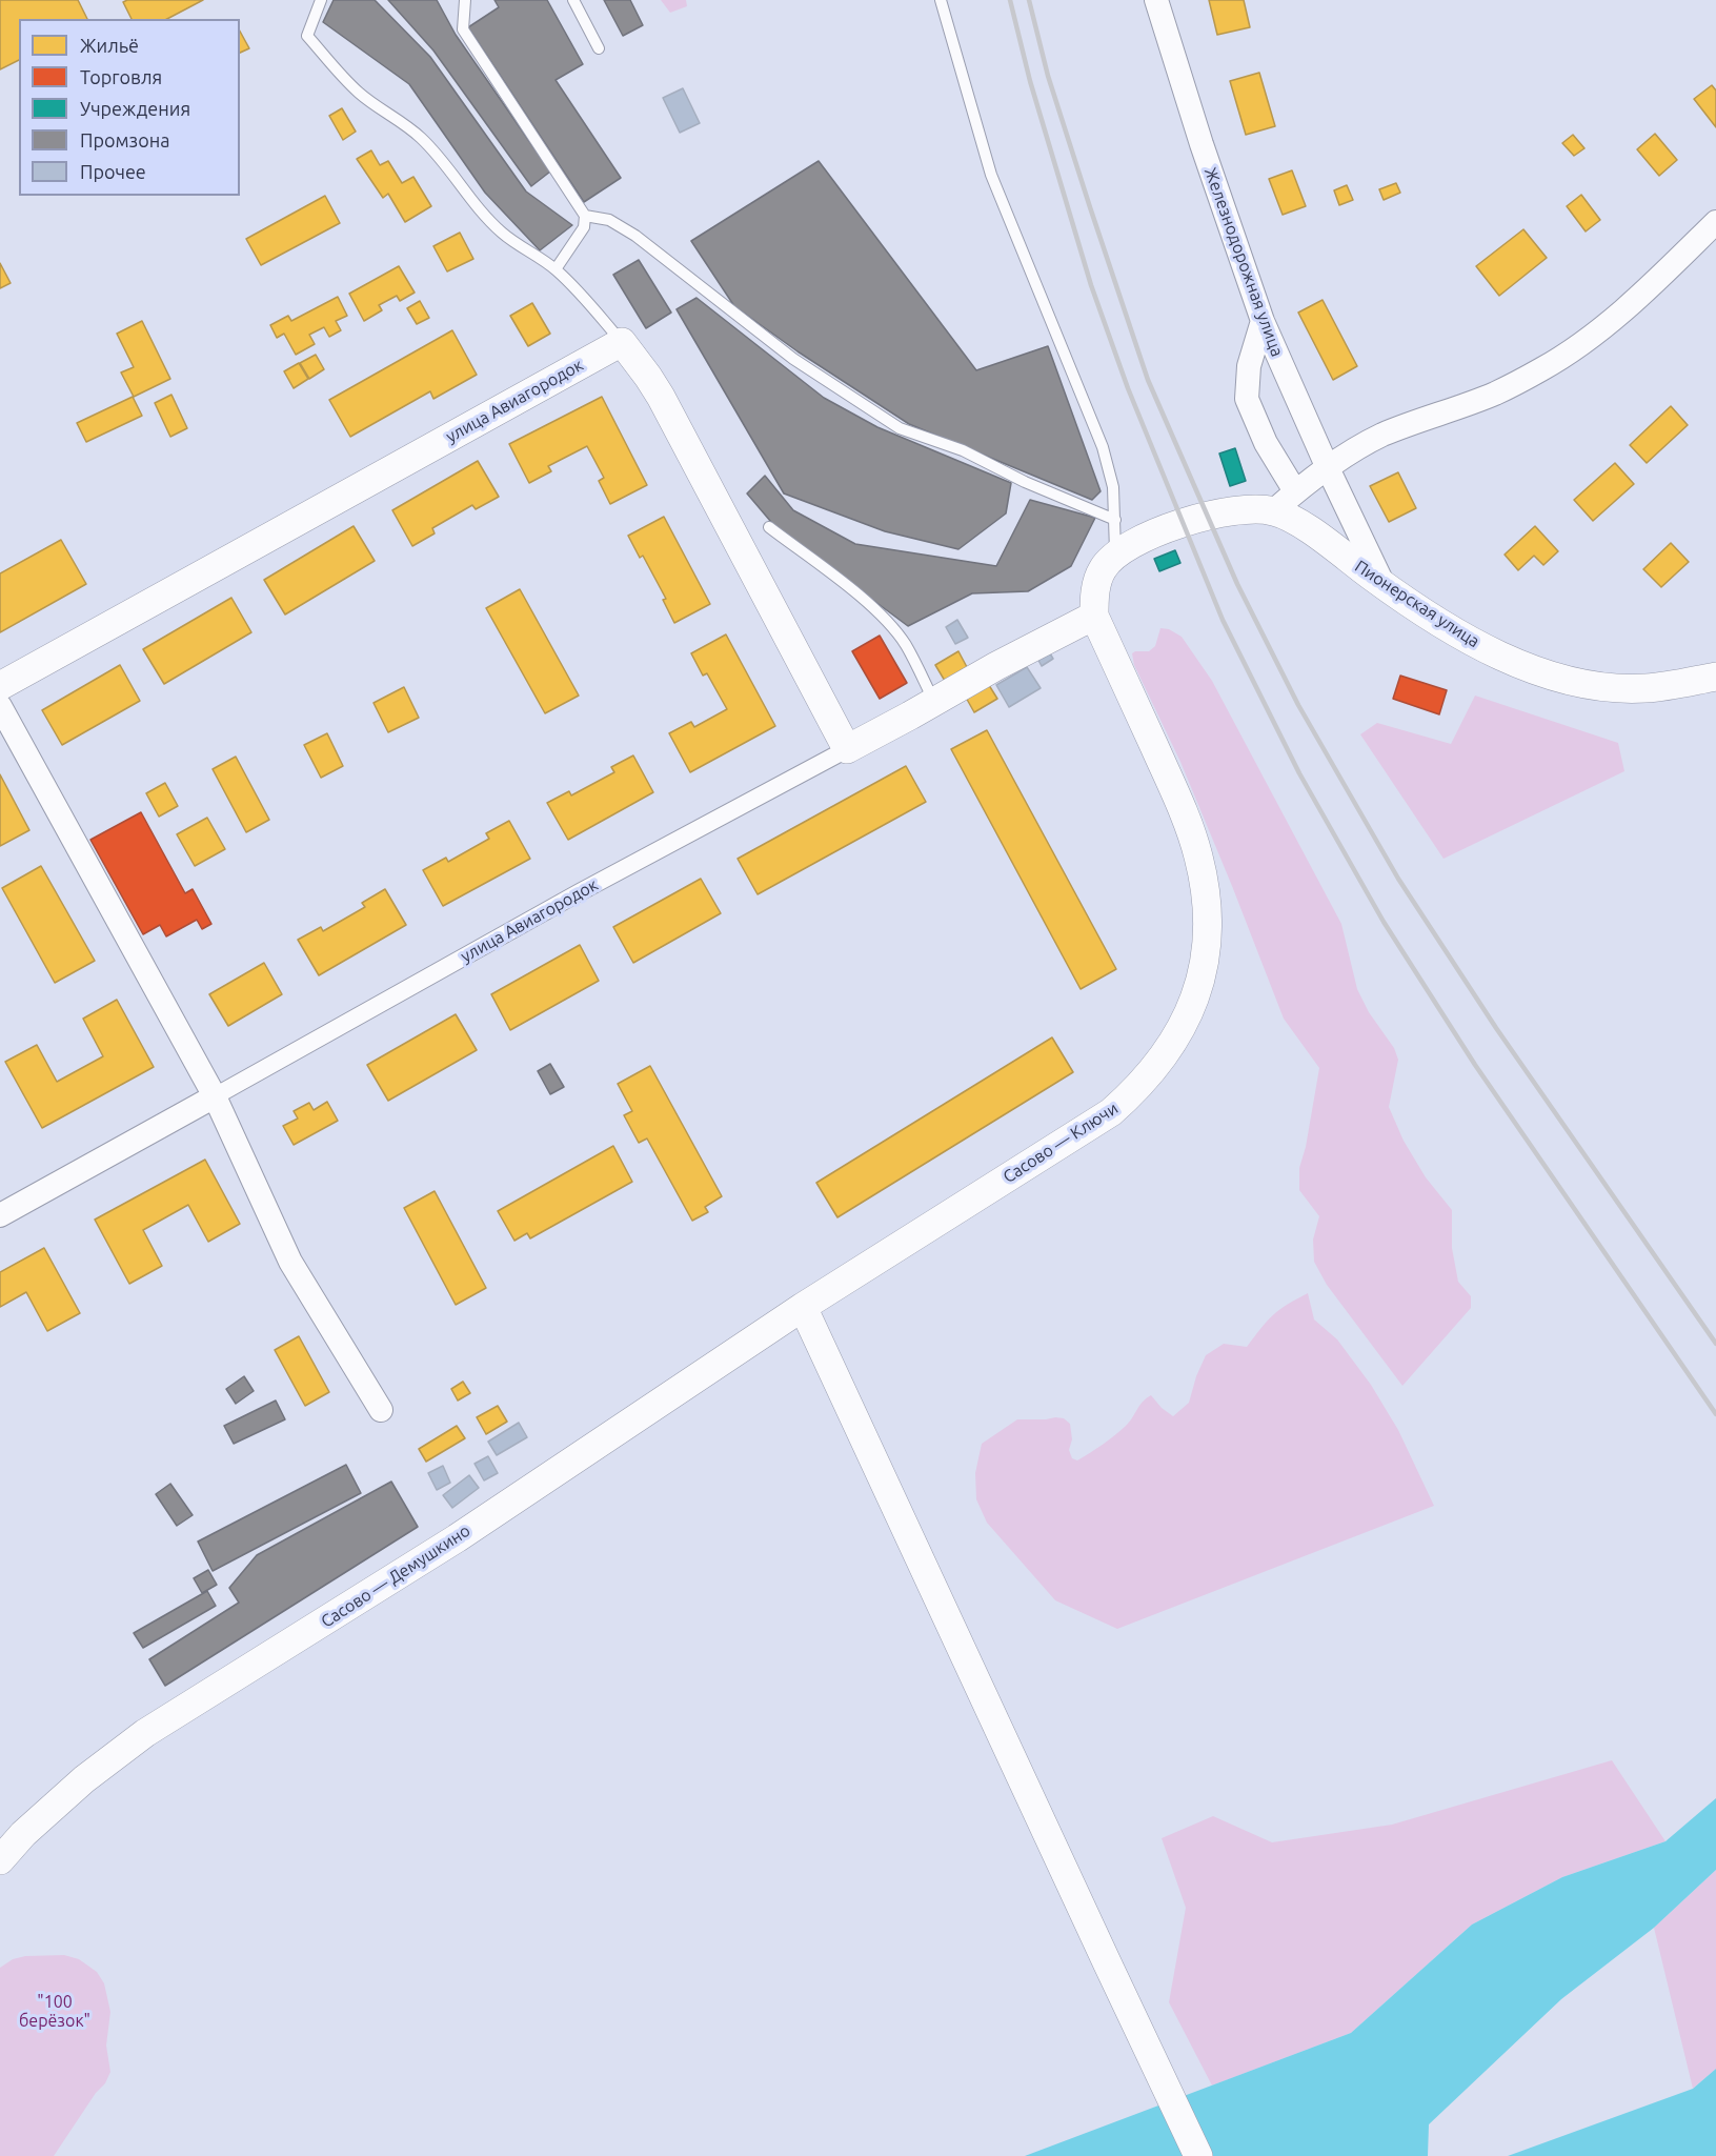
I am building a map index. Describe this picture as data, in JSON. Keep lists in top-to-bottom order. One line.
{"streets":{"street":["Железнодорожная улица","улица Авиагородок","Пионерская улица","Сасово — Ключи","Сасово — Демушкино"]},"crossings":[["Железнодорожная улица","Пионерская улица"],["улица Авиагородок","Сасово — Ключи"],["Сасово — Ключи","Сасово — Демушкино"]],"parks":["\"100 берёзок\""],"legend":["Жильё","Торговля","Учреждения","Промзона","Прочее"]}
